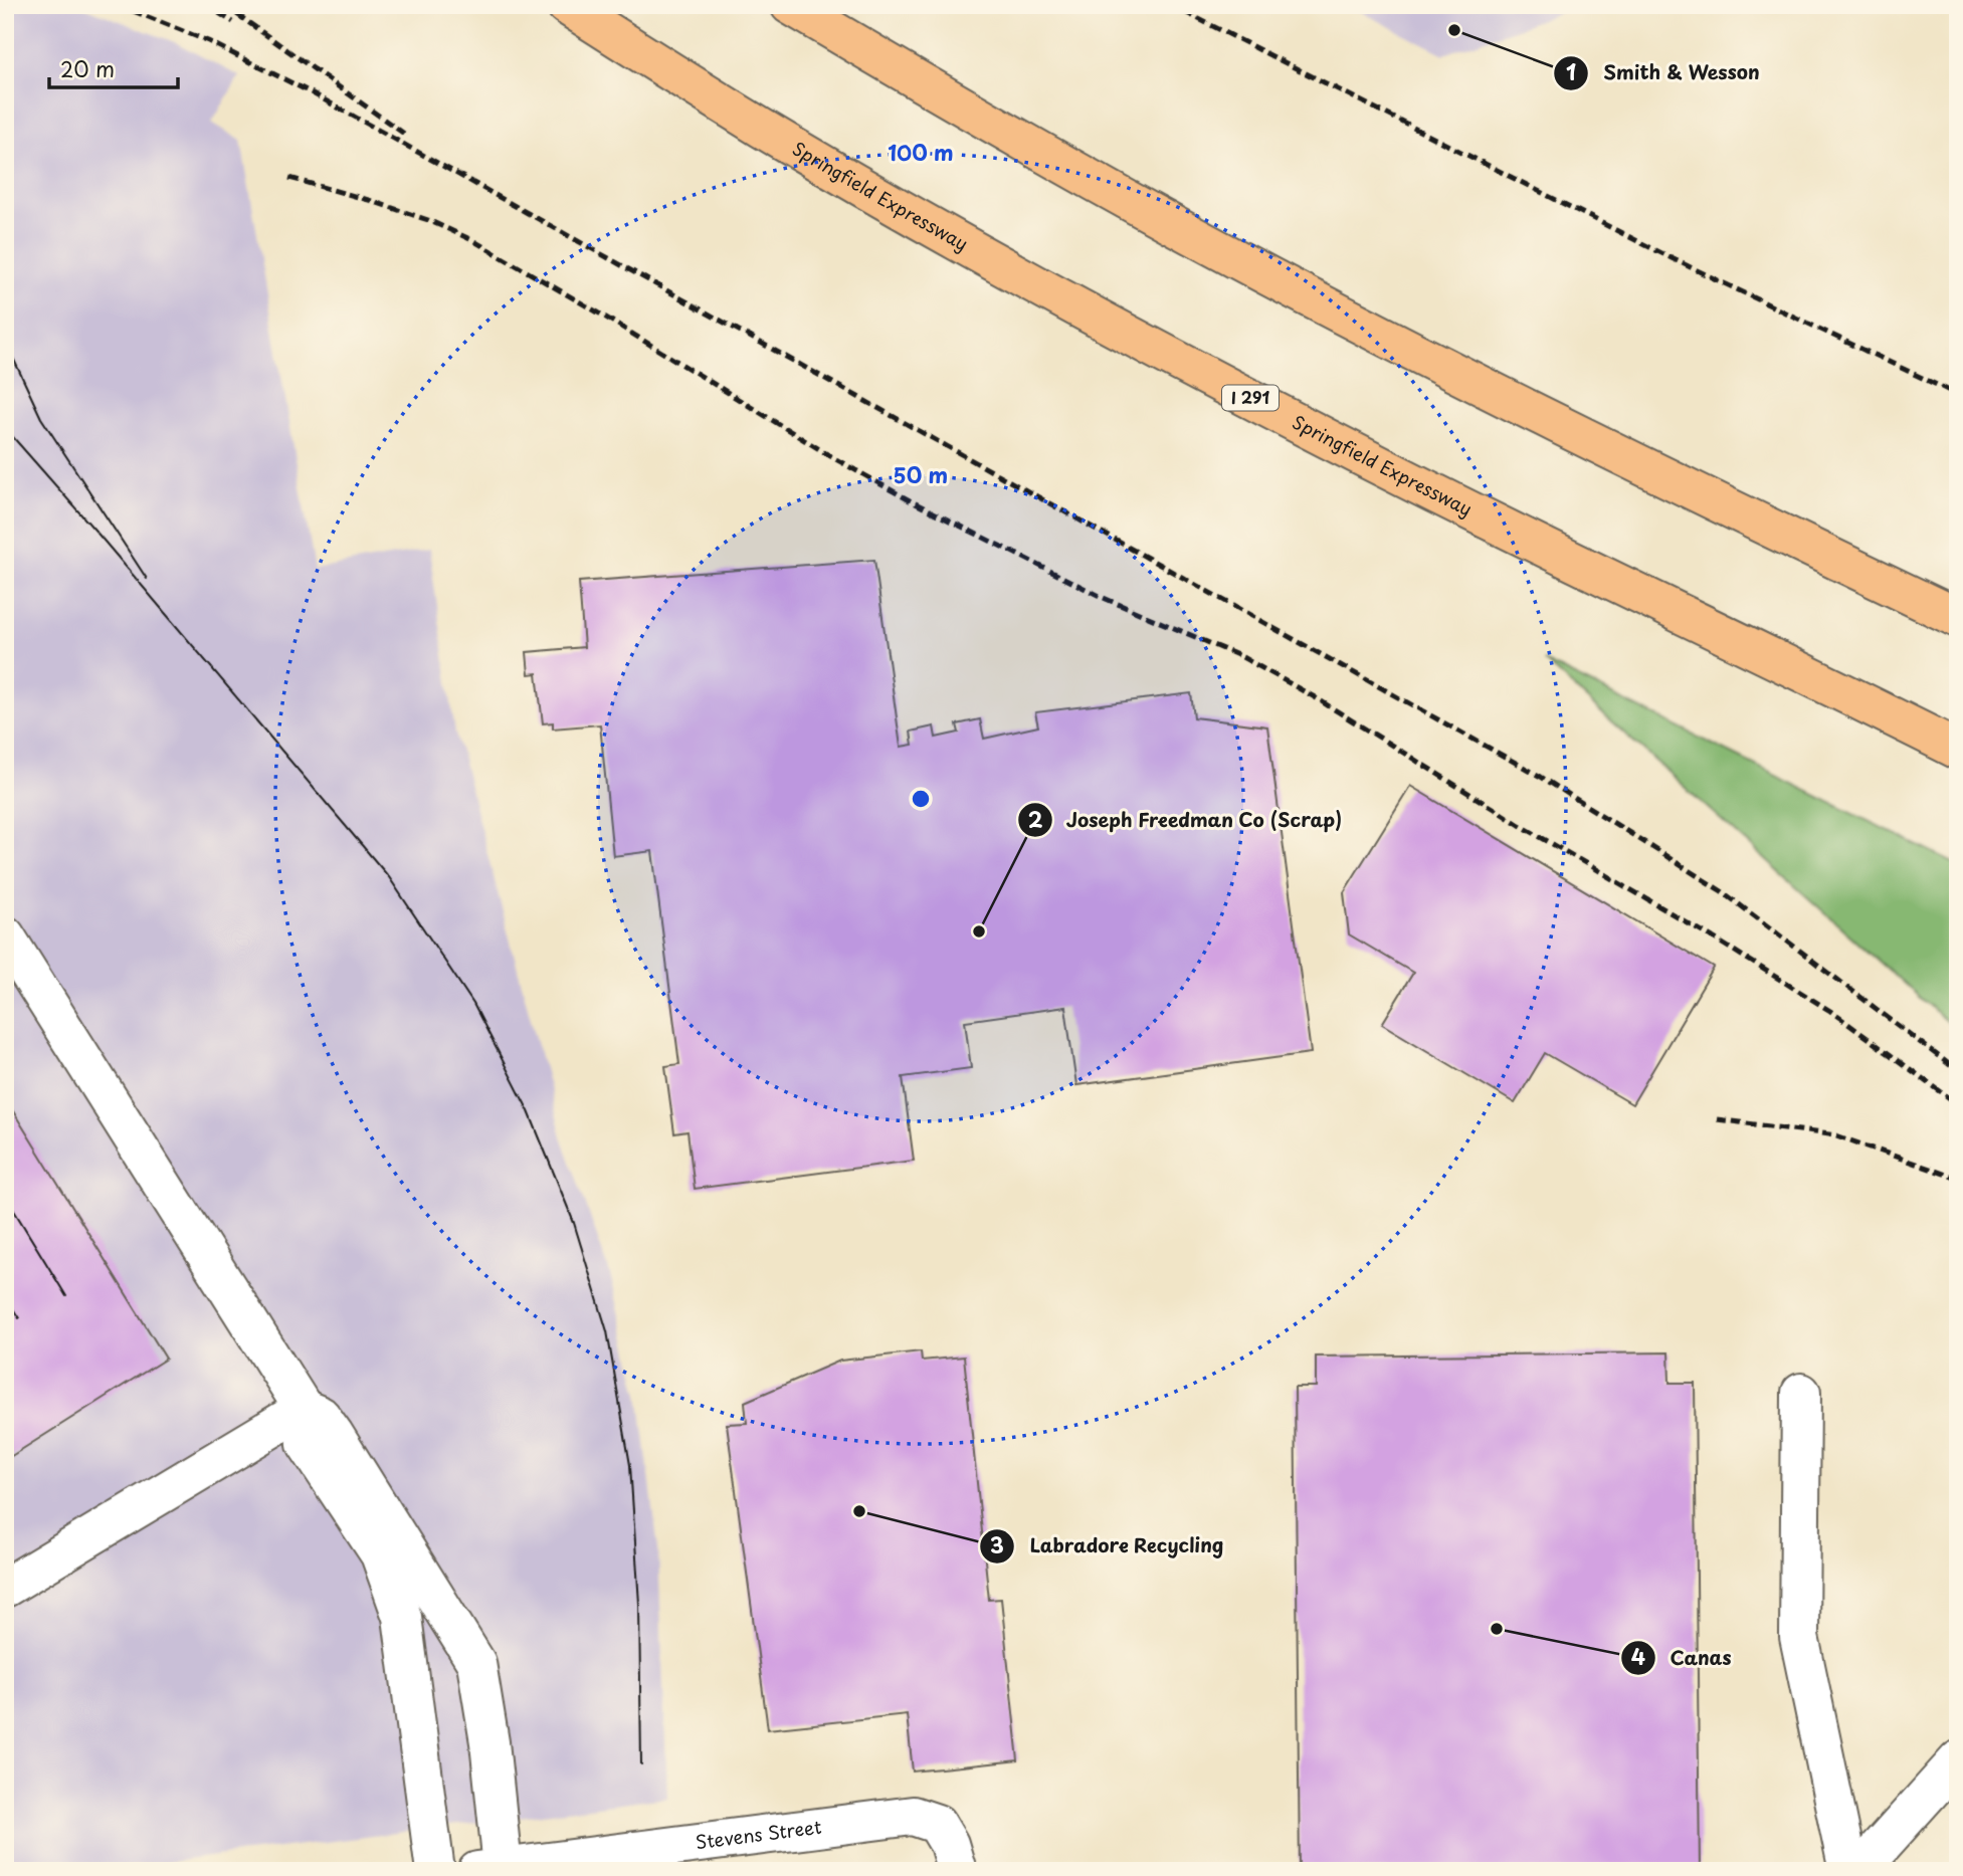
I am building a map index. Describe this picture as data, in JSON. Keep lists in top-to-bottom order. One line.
{"streets":{"highway":["Springfield Expressway","I 291"],"street":["Stevens Street"]},"places":["Smith & Wesson","Joseph Freedman Co (Scrap)","Labradore Recycling","Canas"],"scale_bar":"20 m","rings":["100 m","50 m"]}
